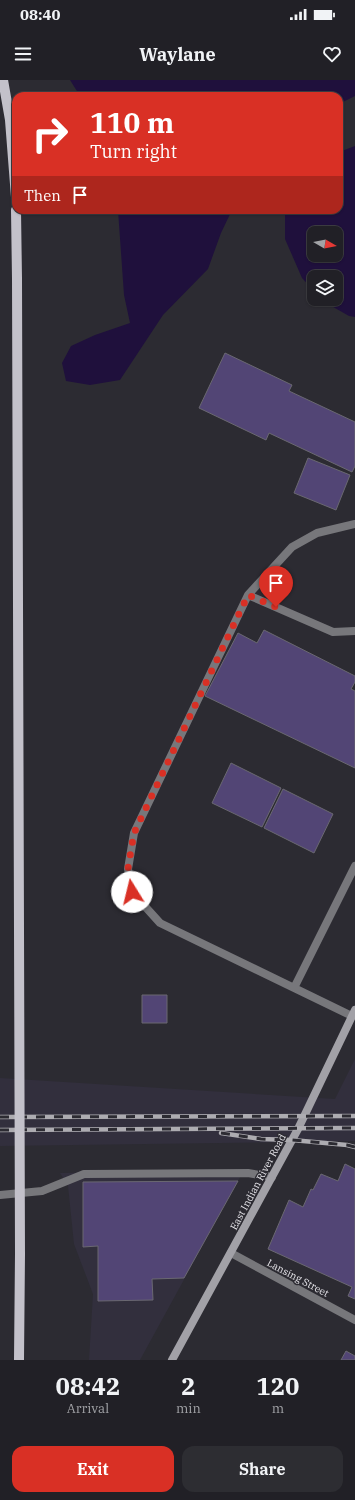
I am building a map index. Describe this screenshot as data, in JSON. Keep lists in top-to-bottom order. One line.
{"streets":{"street":["East Indian River Road","Lansing Street"]},"crossings":[["East Indian River Road","Lansing Street"]],"north":"right","page":{"status":"08:40","header":"Waylane","turn":["110 m","Turn right"],"then":"Then","eta":["08:42","Arrival","2","min","120","m"],"buttons":["Exit","Share"]}}
